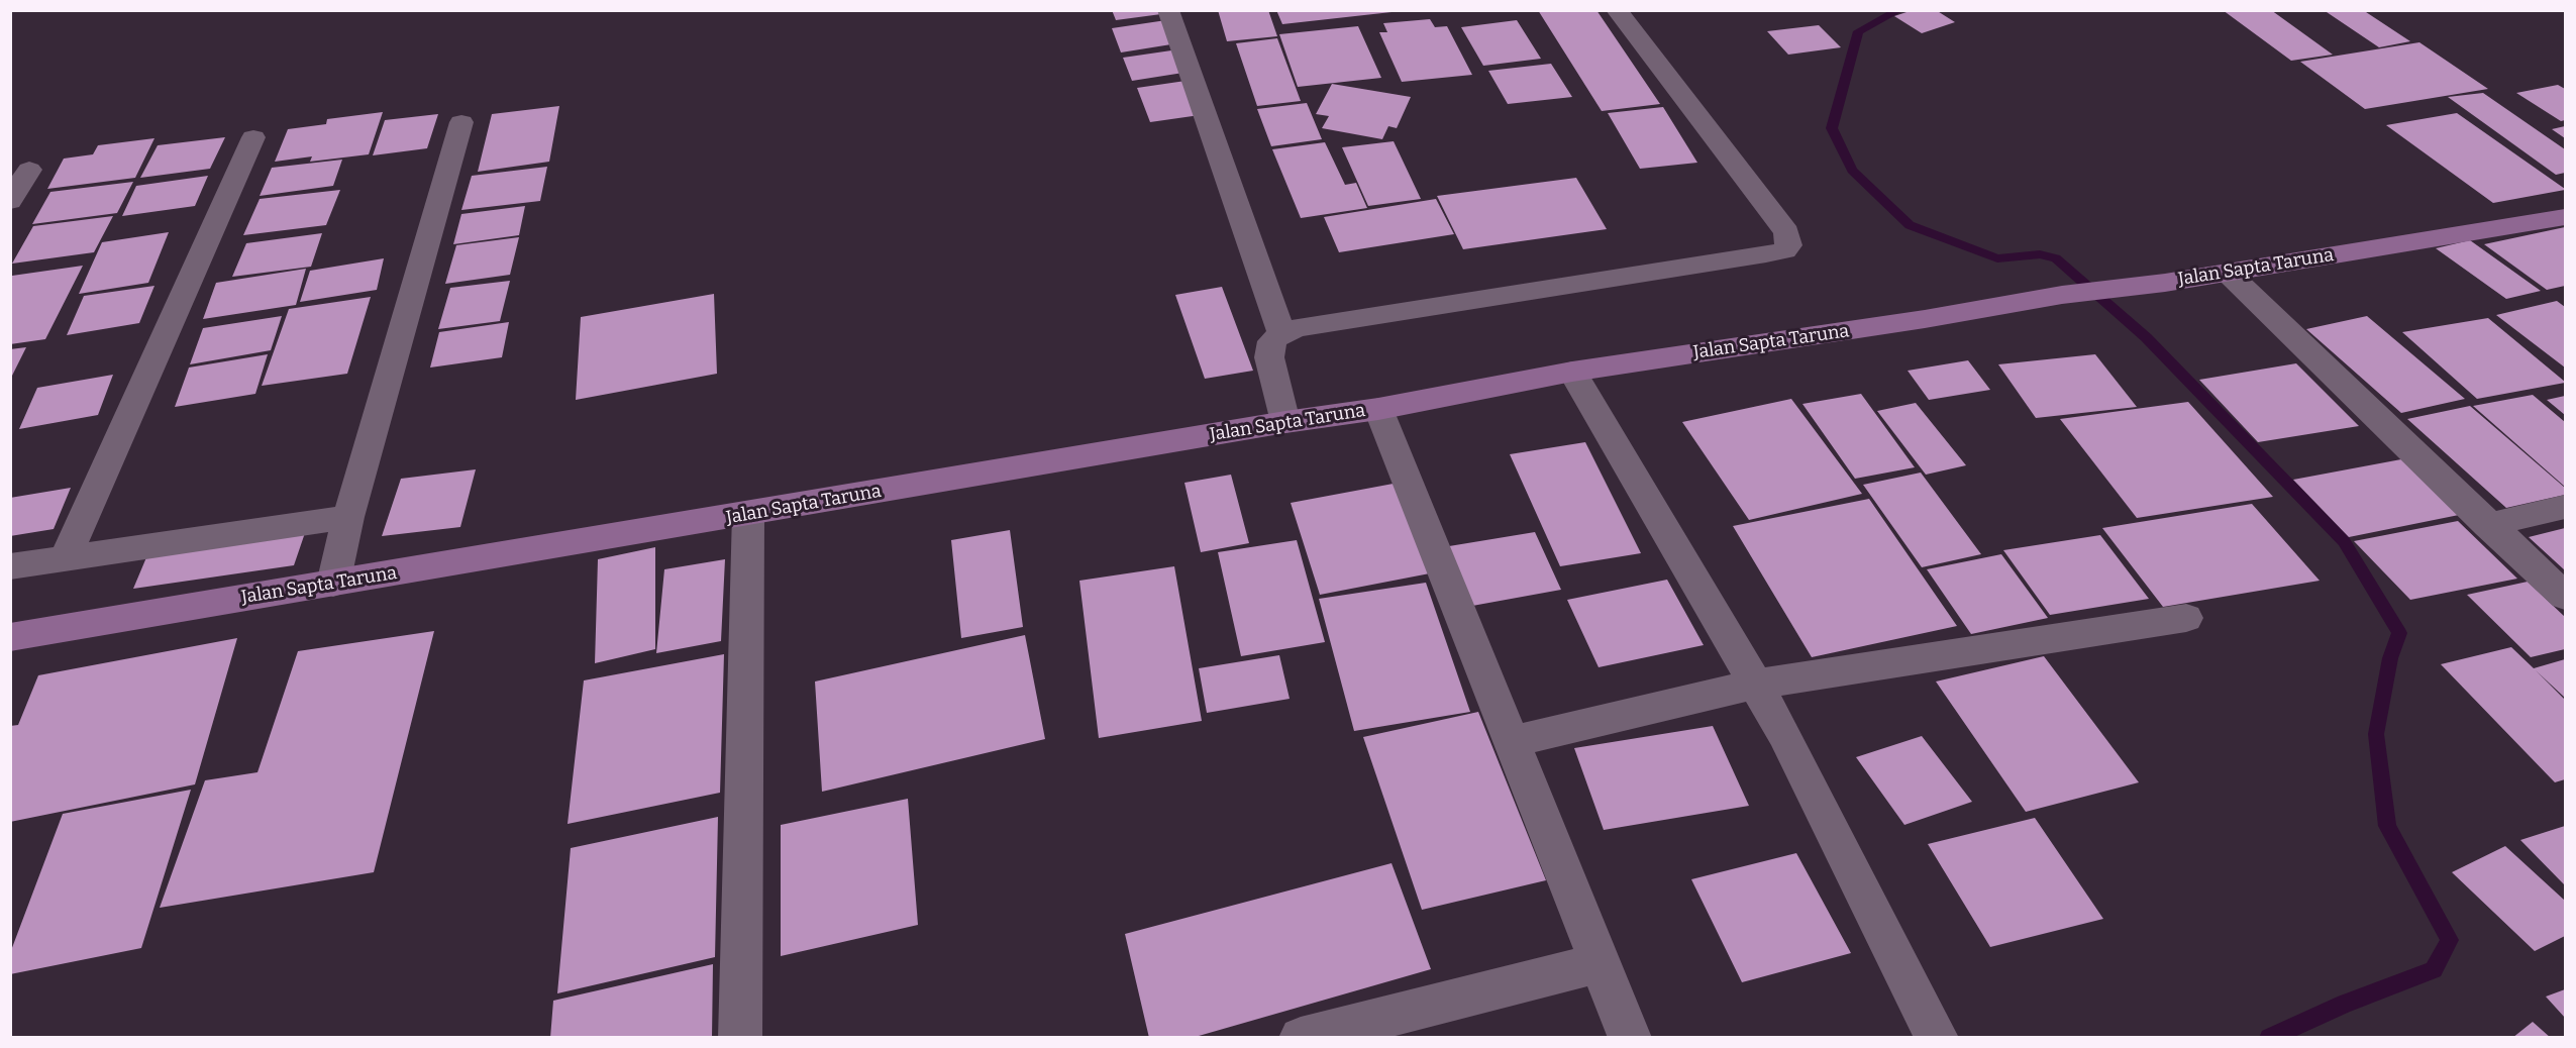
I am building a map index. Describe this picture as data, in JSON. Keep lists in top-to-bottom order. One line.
{"streets":{"street":["Jalan Sapta Taruna"]}}
